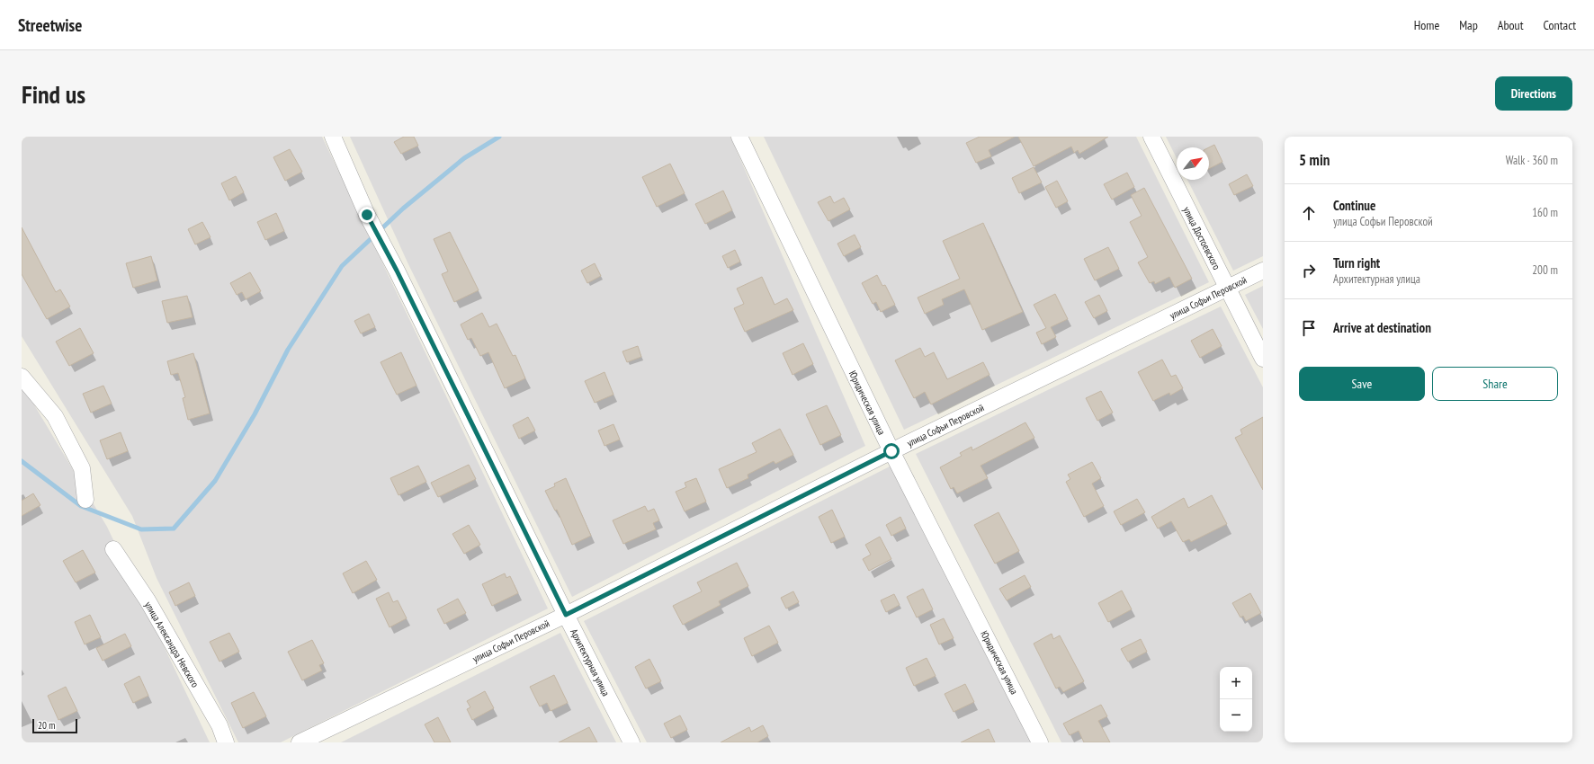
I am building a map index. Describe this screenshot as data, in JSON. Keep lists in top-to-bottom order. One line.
{"streets":{"street":["улица Достоевского","улица Софьи Перовской","Юридическая улица","улица Александра Невского","Архитектурная улица"]},"crossings":[["улица Достоевского","улица Софьи Перовской"],["улица Софьи Перовской","Юридическая улица"],["улица Софьи Перовской","Архитектурная улица"]],"scale_bar":"20 m","north":"top right","page":{"header":"Streetwise","nav":["Home","Map","About","Contact"],"buttons":["Directions",["Save","Share"]],"title":"Find us","heading":["5 min","Walk · 360 m"],"list":[["Continue","улица Софьи Перовской","160 m"],["Turn right","Архитектурная улица","200 m"],"Arrive at destination"],"map_buttons":["+","−"],"scale":"20 m"}}
